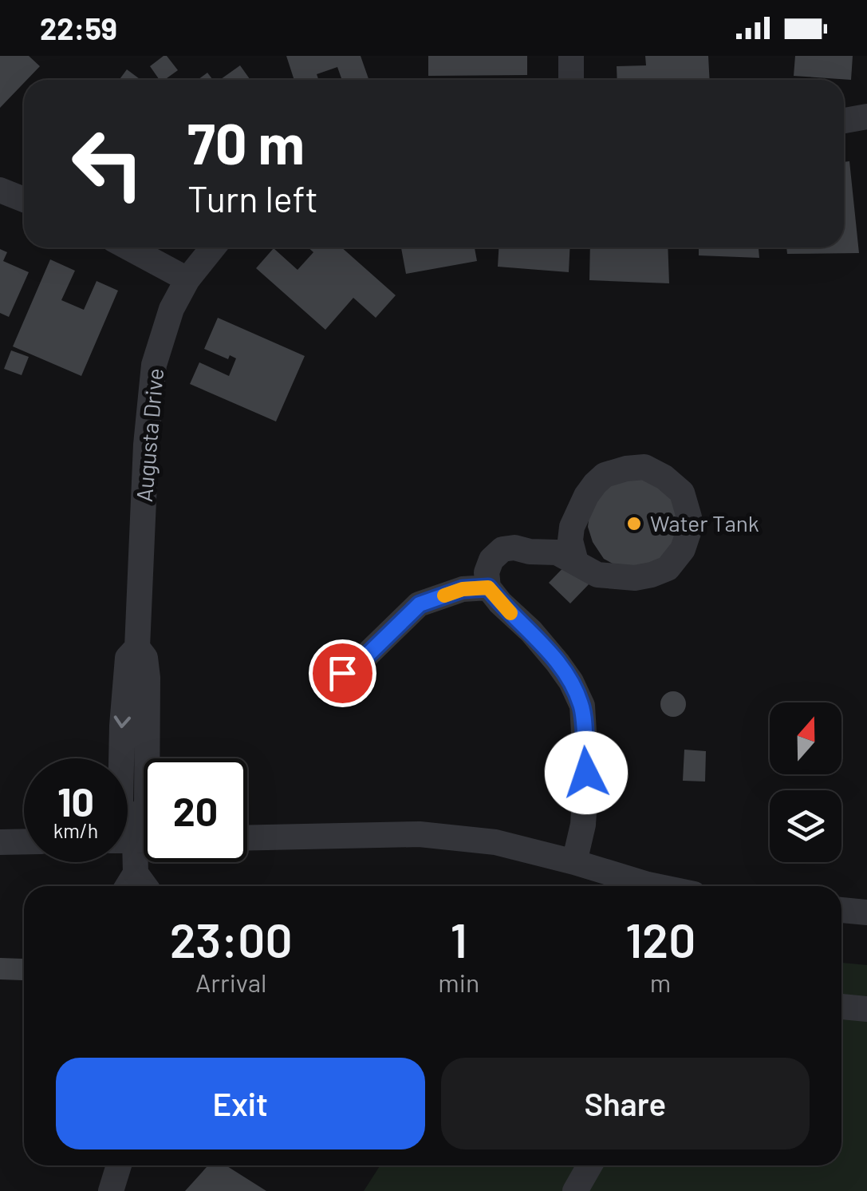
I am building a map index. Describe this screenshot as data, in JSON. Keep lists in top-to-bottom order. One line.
{"streets":{"street":["Augusta Drive"]},"places":["Water Tank"],"north":"top","page":{"status":"22:59","turn":["70 m","Turn left"],"speed":"10 km/h","limit":"20","eta":["23:00","Arrival","1","min","120","m"],"buttons":["Exit","Share"]}}
